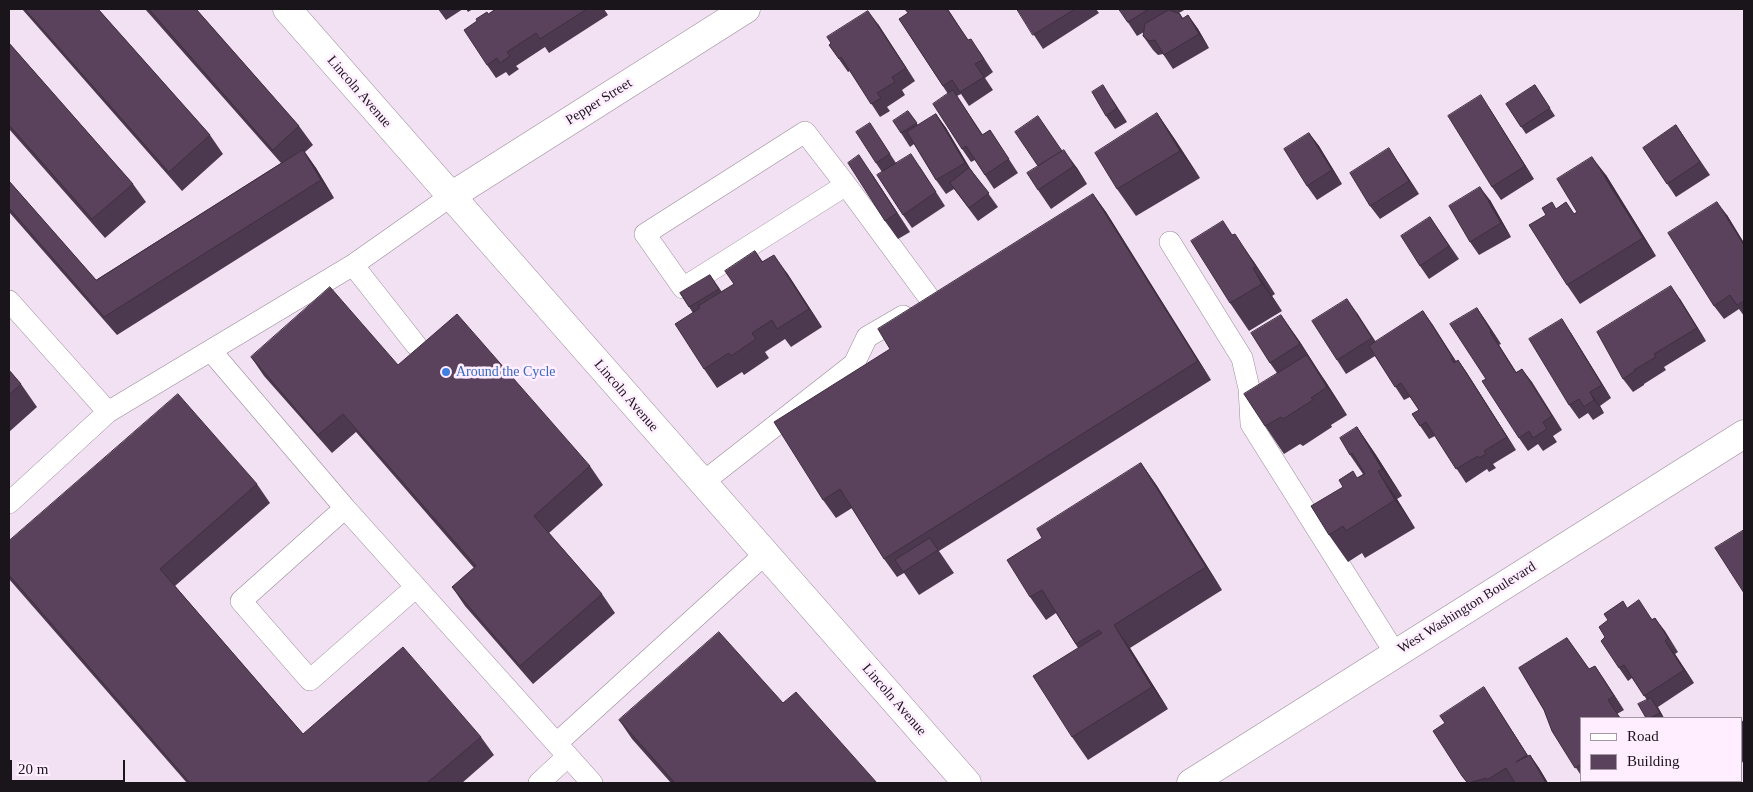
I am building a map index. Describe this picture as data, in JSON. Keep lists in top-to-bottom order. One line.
{"streets":{"main road":["Lincoln Avenue","Pepper Street","West Washington Boulevard"]},"crossings":[["Lincoln Avenue","Pepper Street"]],"places":["Around the Cycle"],"legend":["Road","Building"],"scale_bar":"20 m"}
